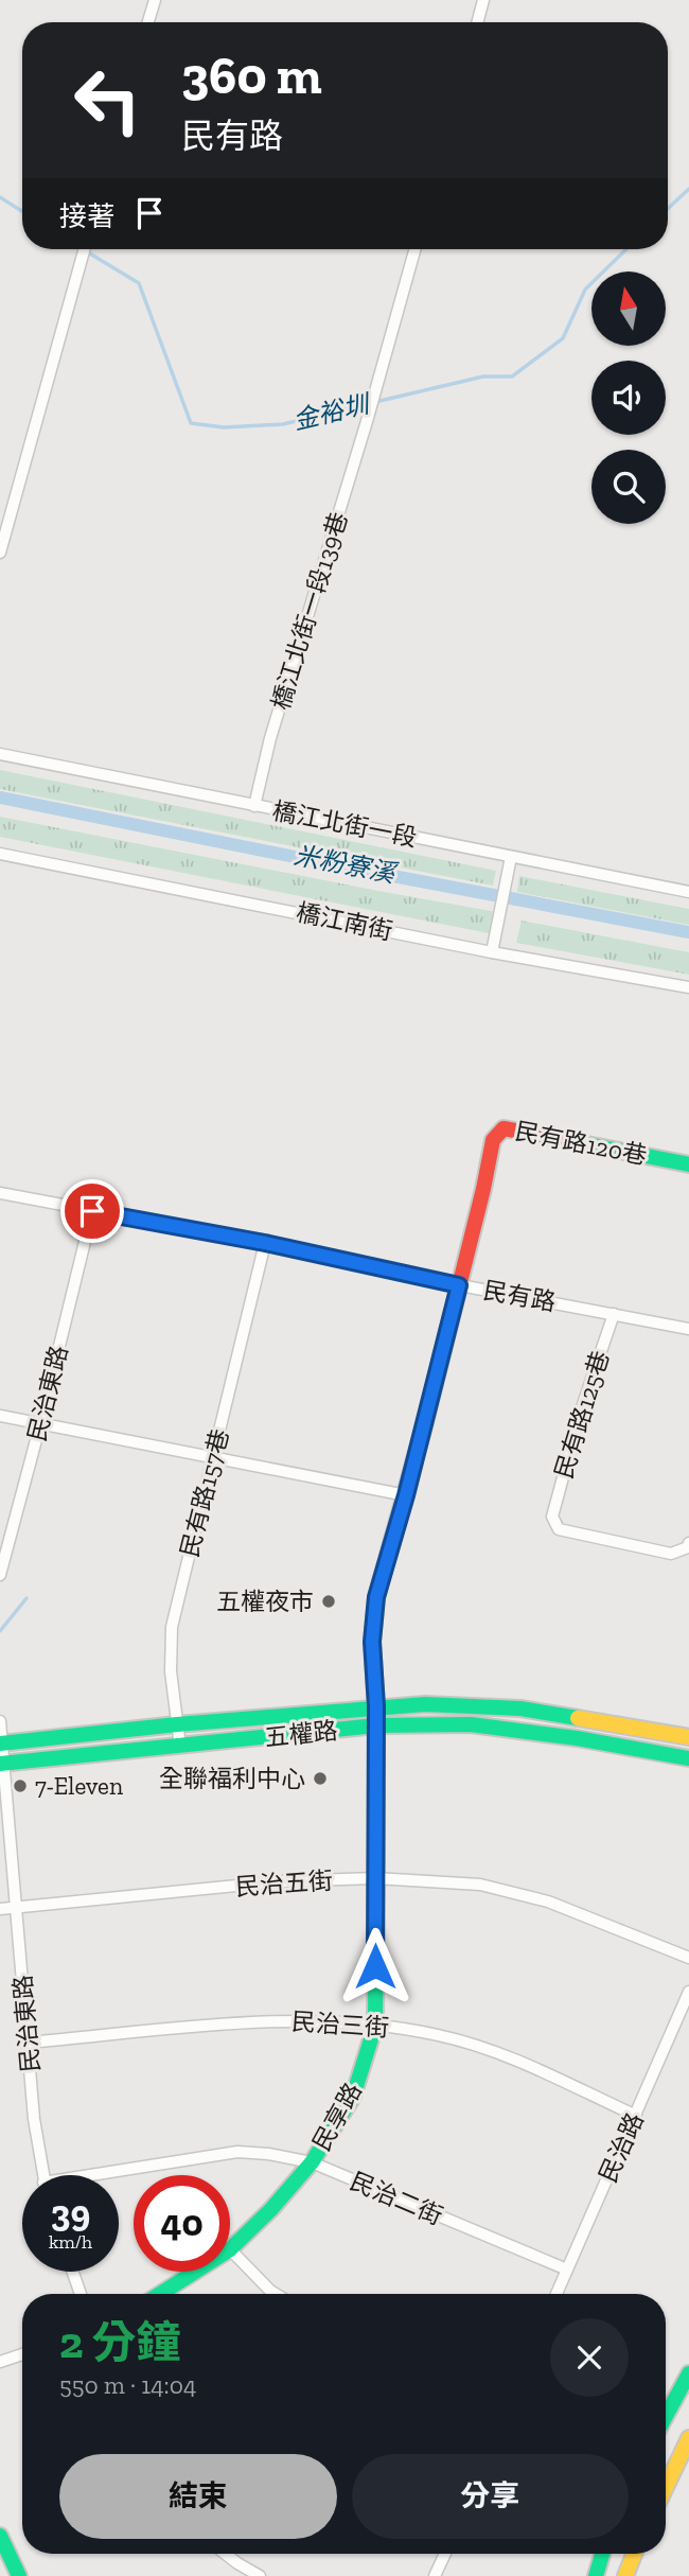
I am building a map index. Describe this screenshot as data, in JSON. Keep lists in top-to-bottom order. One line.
{"streets":{"street":["橋江北街一段139巷","橋江北街一段","橋江南街","民有路120巷","民有路","民治東路","民有路125巷","民有路157巷","五權路","民治五街","民治三街","民享路","民治路","民治二街"]},"crossings":[["橋江北街一段139巷","橋江北街一段"],["民有路120巷","民有路"],["民有路120巷","民享路"],["民有路","民治東路"],["民有路","民有路125巷"],["民有路","民有路157巷"],["民有路","民享路"],["民治東路","五權路"],["民治東路","民治五街"],["民治東路","民治三街"],["民有路157巷","五權路"],["五權路","民享路"],["民治五街","民享路"],["民治三街","民享路"],["民治三街","民治路"],["民享路","民治二街"],["民治路","民治二街"]],"water":["金裕圳","米粉寮溪"],"places":["五權夜市","全聯福利中心","7-Eleven"],"north":"top","page":{"turn":["360 m","民有路"],"then":"接著","speed":"39 km/h","limit":"40","heading":["2 分鐘","550 m · 14:04"],"buttons":["結束","分享"]}}
